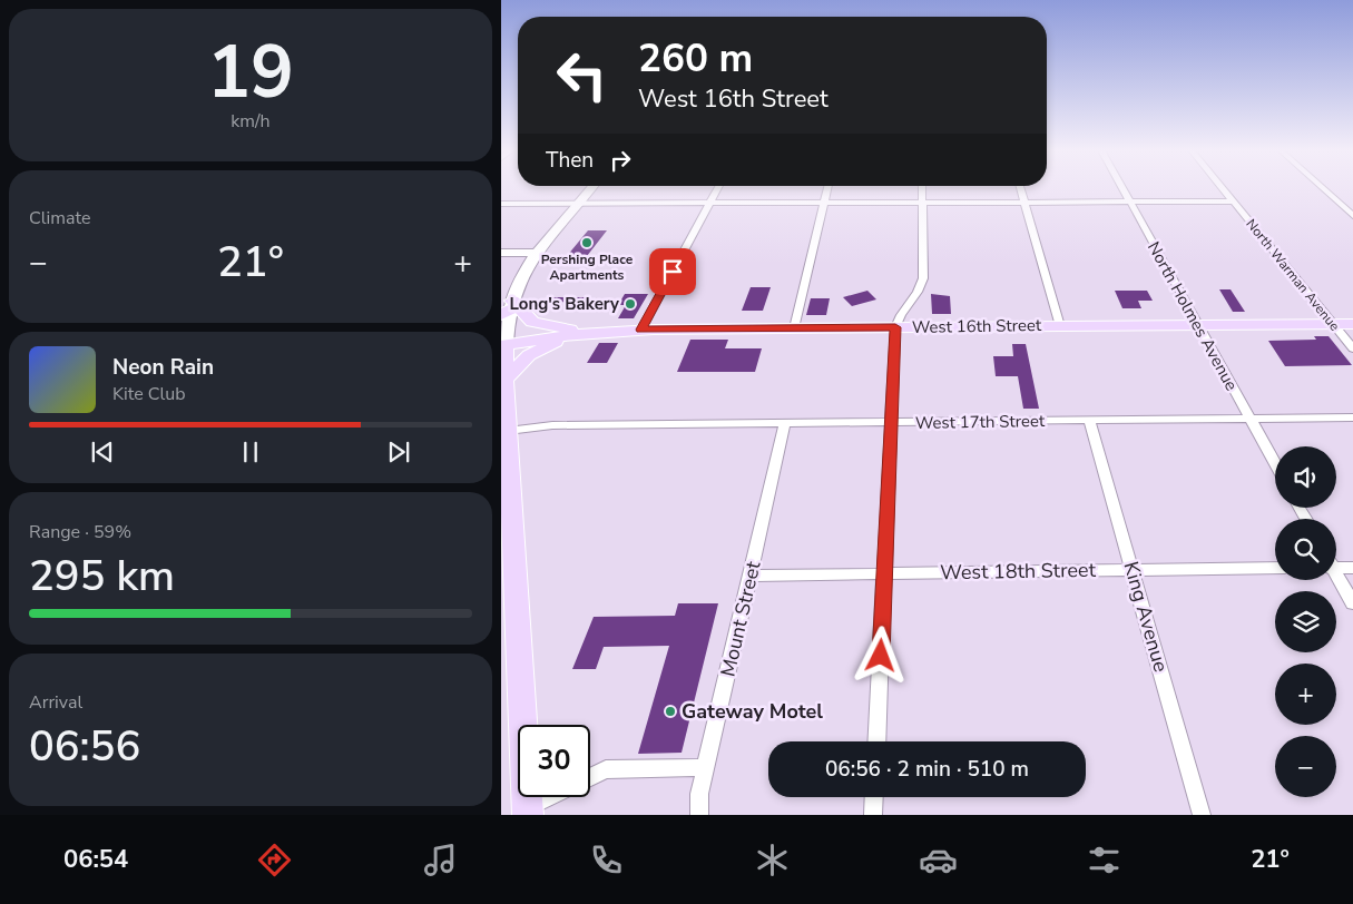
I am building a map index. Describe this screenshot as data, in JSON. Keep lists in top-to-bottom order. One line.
{"streets":{"main road":["West 16th Street"],"street":["North Warman Avenue","North Holmes Avenue","West 17th Street","West 18th Street","King Avenue","Mount Street"]},"crossings":[["North Warman Avenue","West 16th Street"],["North Holmes Avenue","West 16th Street"],["North Holmes Avenue","West 17th Street"],["West 17th Street","King Avenue"],["West 17th Street","Mount Street"],["West 18th Street","King Avenue"],["West 18th Street","Mount Street"]],"places":["Pershing Place Apartments","Long's Bakery","Gateway Motel"],"page":{"tile":[["19","km/h"],"Climate",["Range · 59%","295 km"],["Arrival","06:56"]],"turn":["260 m","West 16th Street"],"then":"Then","heat":["−","21°","+"],"song":["Neon Rain","Kite Club"],"map_buttons":["+","−"],"limit":"30","trip":"06:56 · 2 min · 510 m","tabs":["06:54","21°"]}}
